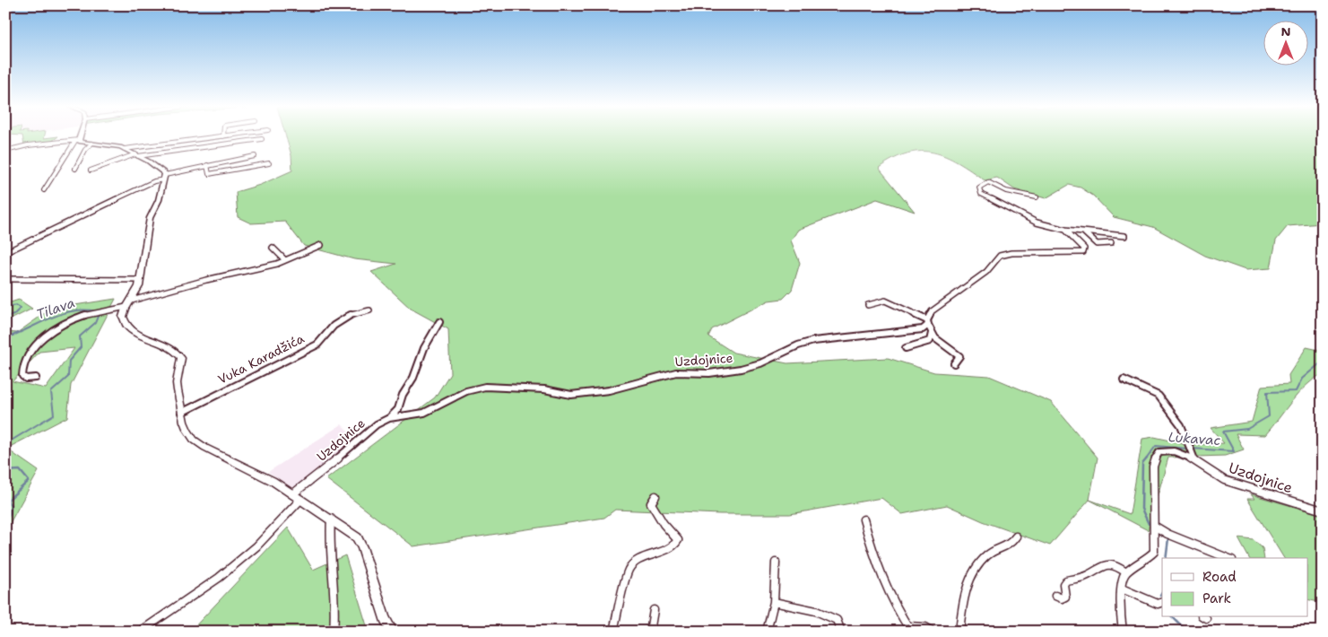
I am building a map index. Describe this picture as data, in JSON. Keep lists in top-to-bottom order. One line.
{"streets":{"street":["Vuka Karadžića","Uzdojnice"]},"water":["Tilava","Lukavac"],"legend":["Road","Park"],"north":"top"}
